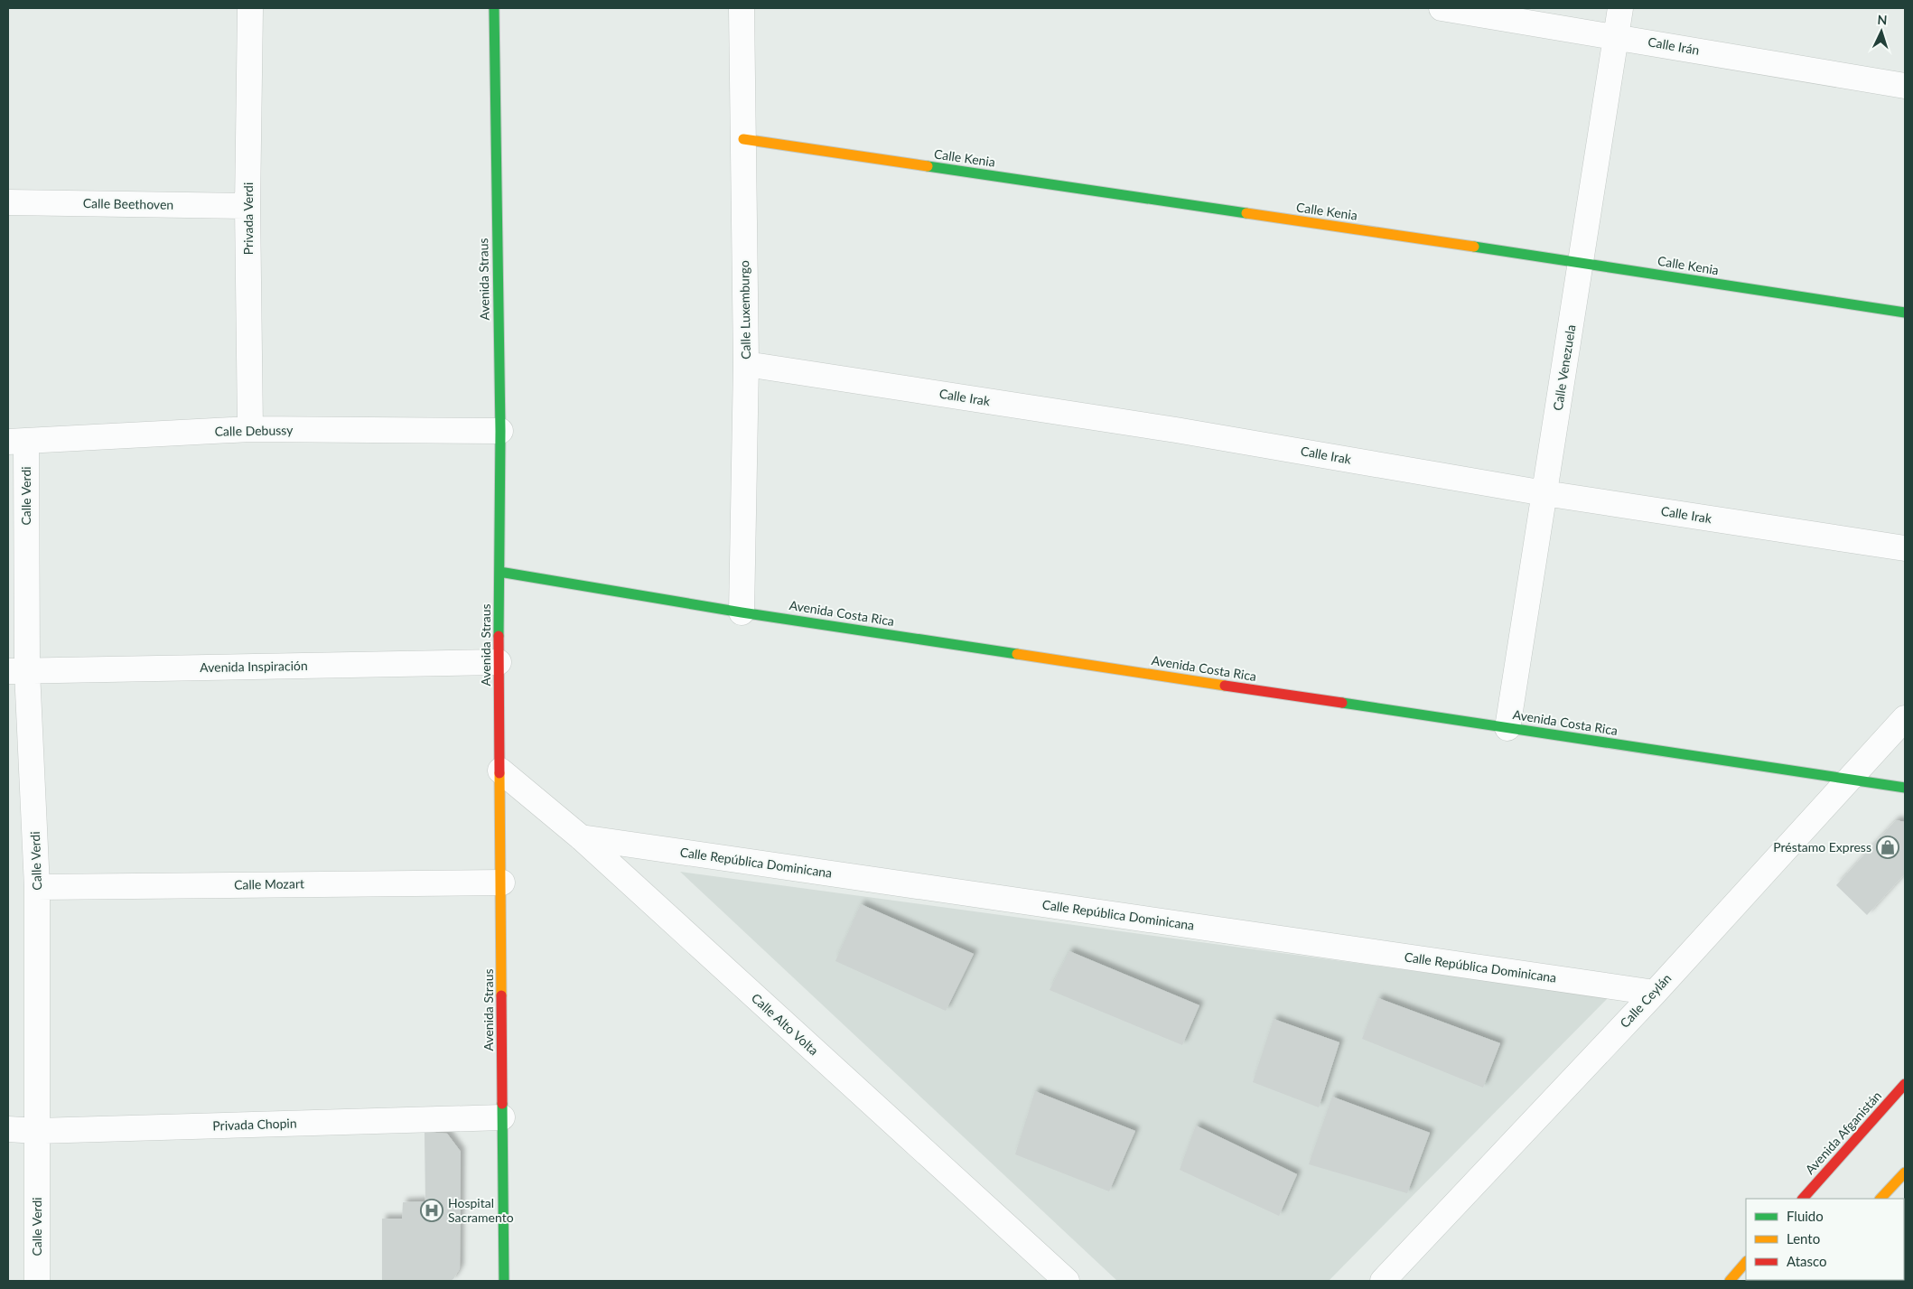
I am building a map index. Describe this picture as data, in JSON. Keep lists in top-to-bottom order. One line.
{"streets":{"street":["Calle Irán","Calle Kenia","Calle Beethoven","Privada Verdi","Avenida Straus","Calle Luxemburgo","Calle Venezuela","Calle Irak","Calle Debussy","Calle Verdi","Avenida Costa Rica","Avenida Inspiración","Calle República Dominicana","Calle Mozart","Calle Ceylán","Calle Alto Volta","Privada Chopin","Avenida Afganistán"]},"crossings":[["Calle Irán","Calle Venezuela"],["Calle Kenia","Calle Luxemburgo"],["Calle Kenia","Calle Venezuela"],["Calle Beethoven","Privada Verdi"],["Privada Verdi","Calle Debussy"],["Avenida Straus","Calle Debussy"],["Avenida Straus","Avenida Costa Rica"],["Avenida Straus","Avenida Inspiración"],["Avenida Straus","Calle Mozart"],["Avenida Straus","Calle Alto Volta"],["Avenida Straus","Privada Chopin"],["Calle Luxemburgo","Calle Irak"],["Calle Luxemburgo","Avenida Costa Rica"],["Calle Venezuela","Calle Irak"],["Calle Venezuela","Avenida Costa Rica"],["Calle Debussy","Calle Verdi"],["Calle Verdi","Avenida Inspiración"],["Calle Verdi","Calle Mozart"],["Calle Verdi","Privada Chopin"],["Avenida Costa Rica","Calle Ceylán"],["Calle República Dominicana","Calle Ceylán"],["Calle República Dominicana","Calle Alto Volta"]],"places":{"shop":["Préstamo Express"],"hospital":["Hospital Sacramento"]},"legend":["Fluido","Lento","Atasco"],"north":"top"}
